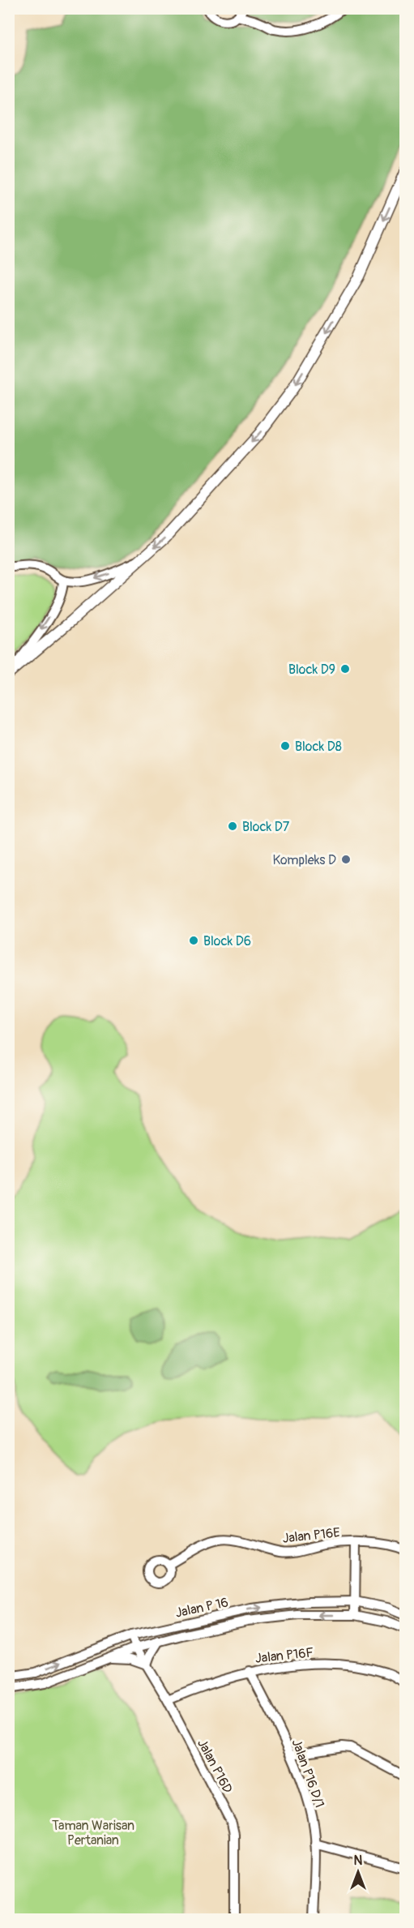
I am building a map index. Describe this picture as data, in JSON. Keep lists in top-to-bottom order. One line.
{"streets":{"street":["Jalan P16E","Jalan P 16","Jalan P16F","Jalan P16D","Jalan P16 D/1"]},"crossings":[["Jalan P 16","Jalan P16D"],["Jalan P16F","Jalan P16D"],["Jalan P16F","Jalan P16 D/1"]],"parks":["Taman Warisan Pertanian"],"places":["Block D9","Block D8","Block D7","Kompleks D","Block D6"],"north":"top"}
